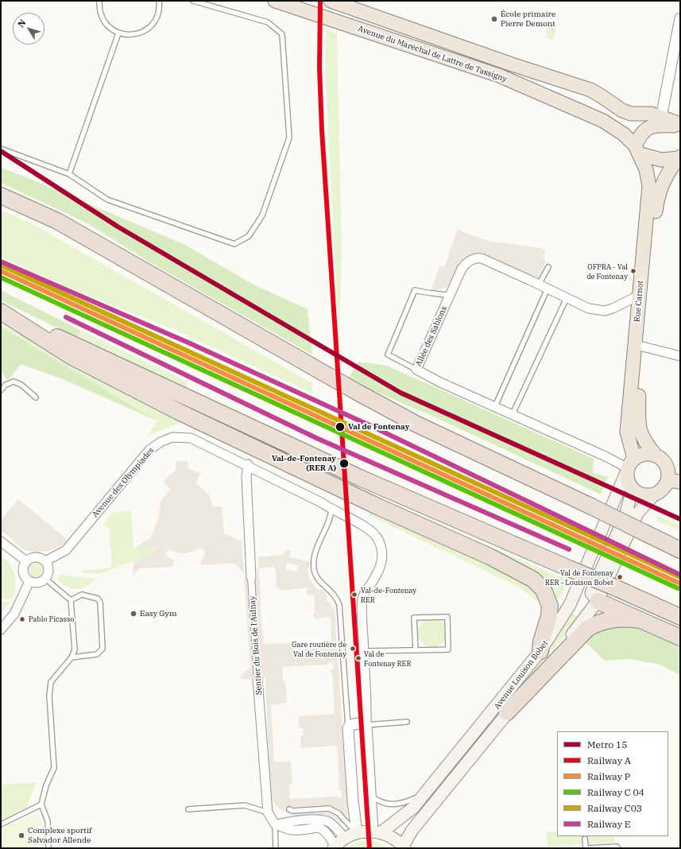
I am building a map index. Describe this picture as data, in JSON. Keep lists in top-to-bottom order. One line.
{"streets":{"main road":["Avenue du Maréchal de Lattre de Tassigny","Rue Carnot","Avenue Louison Bobet"],"street":["Allée des Sablons","Avenue des Olympiades","Sentier du Bois de l'Aulnay"]},"crossings":[["Avenue du Maréchal de Lattre de Tassigny","Rue Carnot"],["Rue Carnot","Allée des Sablons"],["Rue Carnot","Avenue Louison Bobet"],["Allée des Sablons","Avenue Louison Bobet"],["Avenue des Olympiades","Sentier du Bois de l'Aulnay"]],"places":["École primaire Pierre Demont","OFPRA - Val de Fontenay","Val de Fontenay","Val-de-Fontenay (RER A)","Val de Fontenay RER - Louison Bobet","Val-de-Fontenay RER","Easy Gym","Pablo Picasso","Gare routière de Val de Fontenay","Val de Fontenay RER","Complexe sportif Salvador Allende"],"lines":["rail line A","metro line 15","rail line E","rail line C03","rail line P"],"legend":["Metro 15","Railway A","Railway P","Railway C 04","Railway C03","Railway E"],"north":"top left"}
